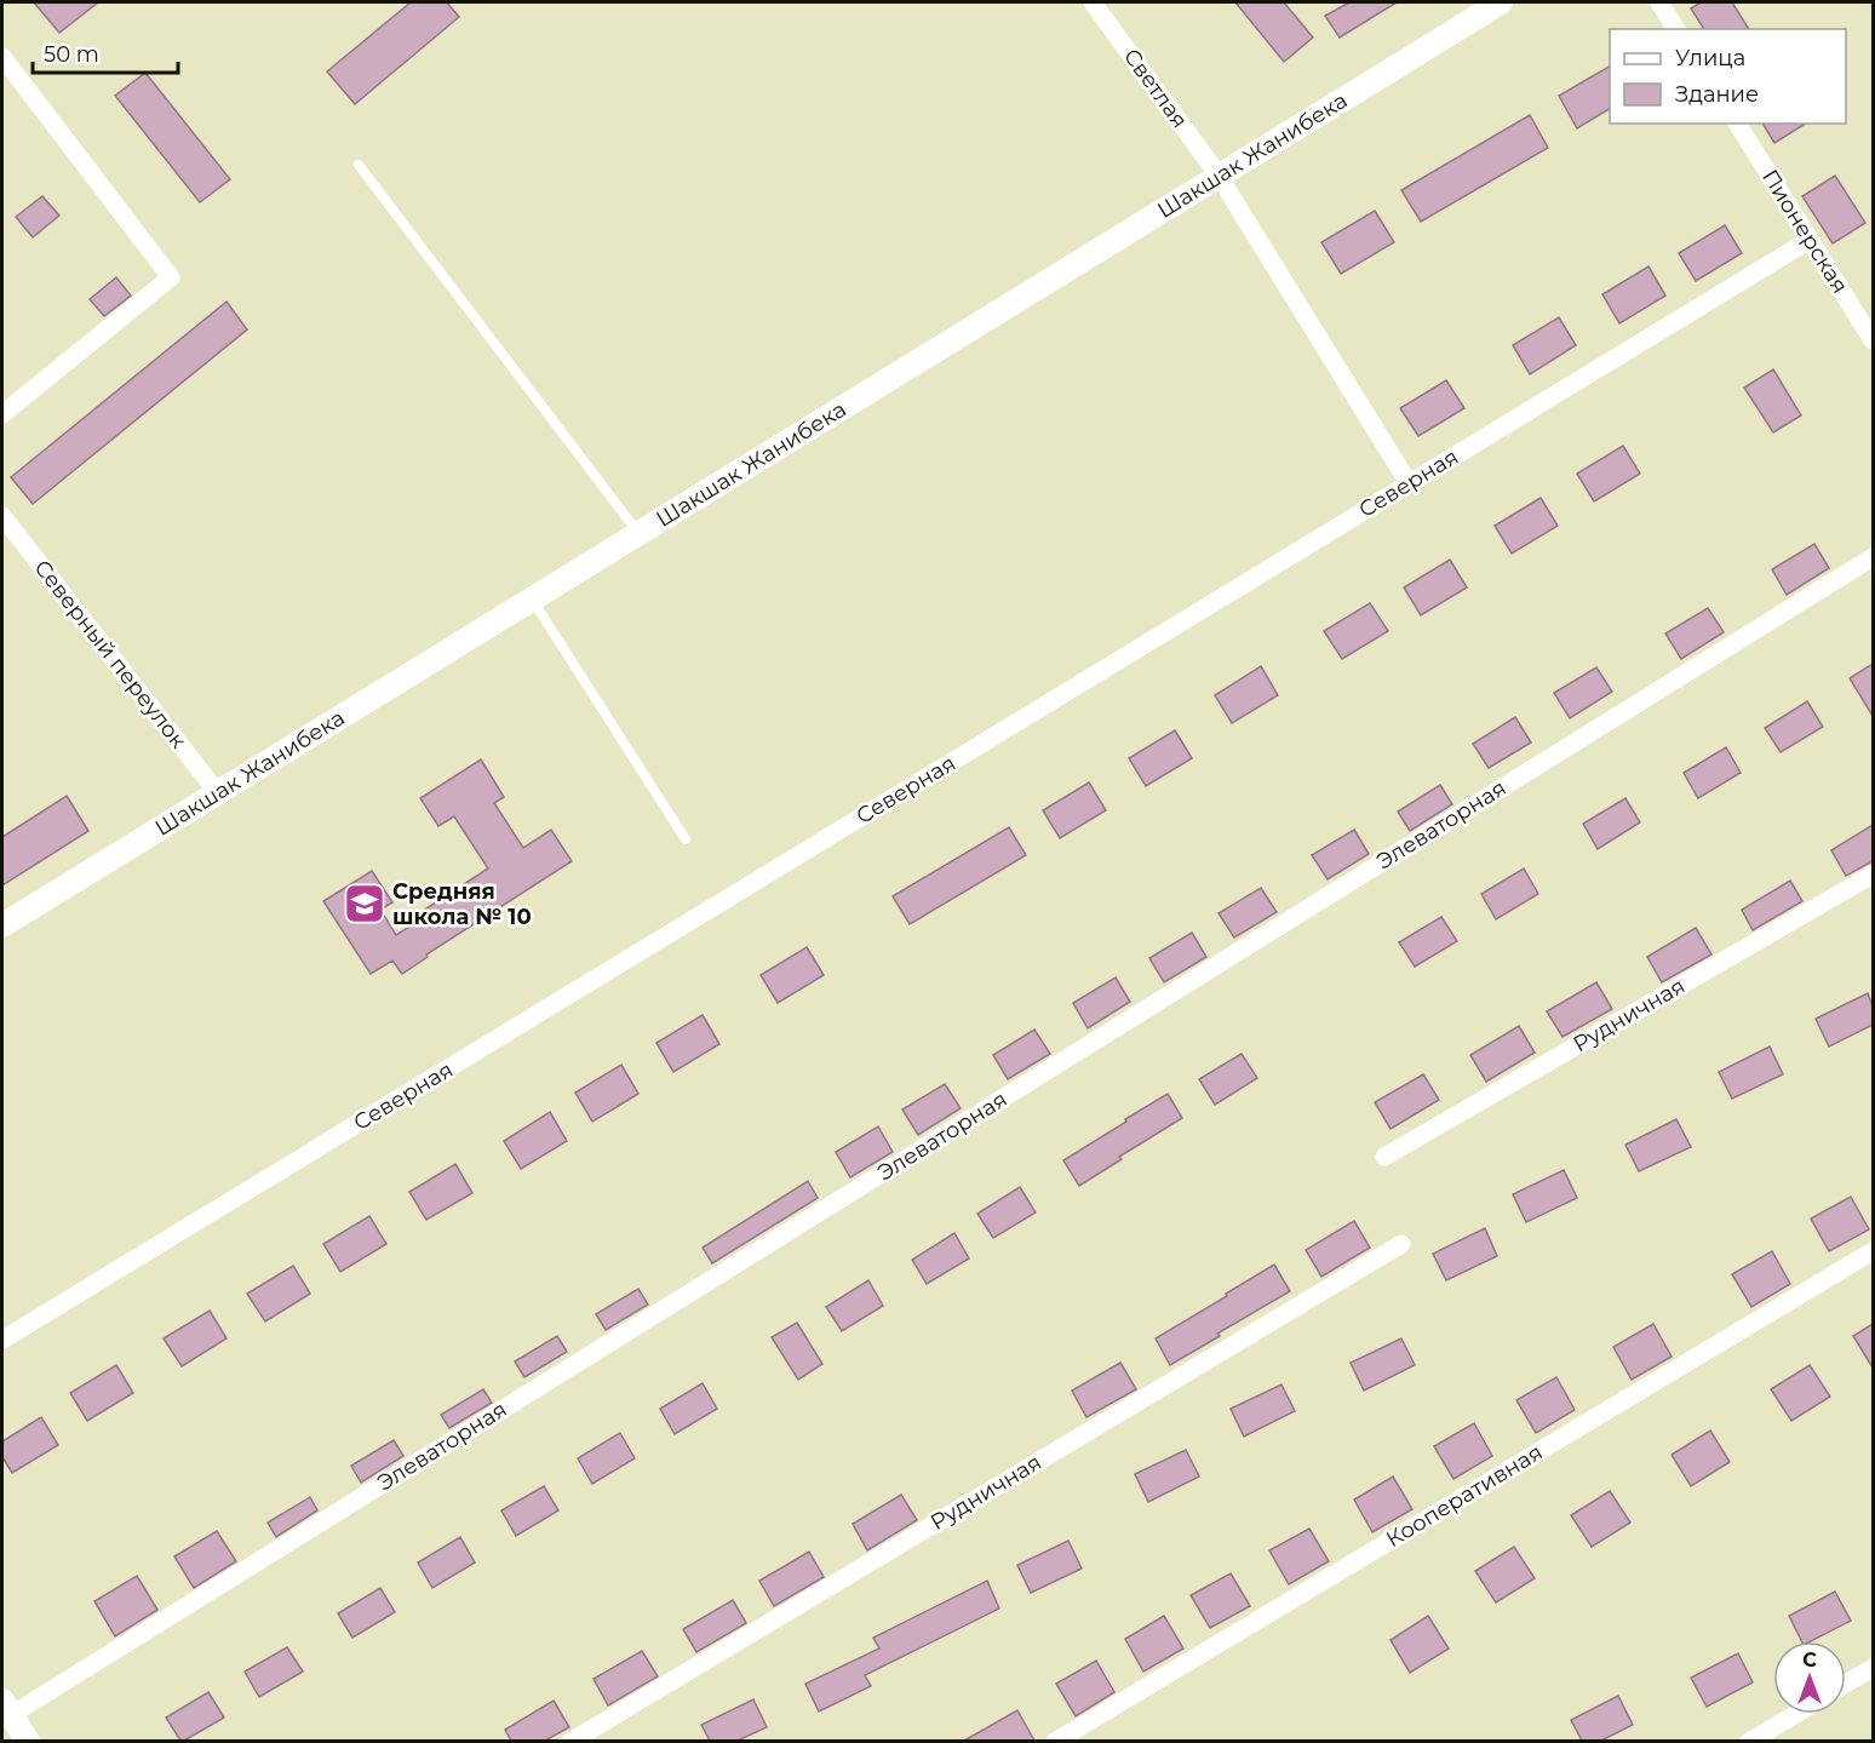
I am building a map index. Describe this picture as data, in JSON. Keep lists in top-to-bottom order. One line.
{"streets":{"main road":["Шакшак Жанибека"],"street":["Светлая","Пионерская","Северная","Северный переулок","Элеваторная","Рудничная","Кооперативная"]},"crossings":[["Светлая","Шакшак Жанибека"],["Светлая","Северная"],["Шакшак Жанибека","Северный переулок"],["Пионерская","Северная"]],"places":{"school or university":["Средняя школа № 10"]},"legend":["Улица","Здание"],"scale_bar":"50 m","north":"top"}
